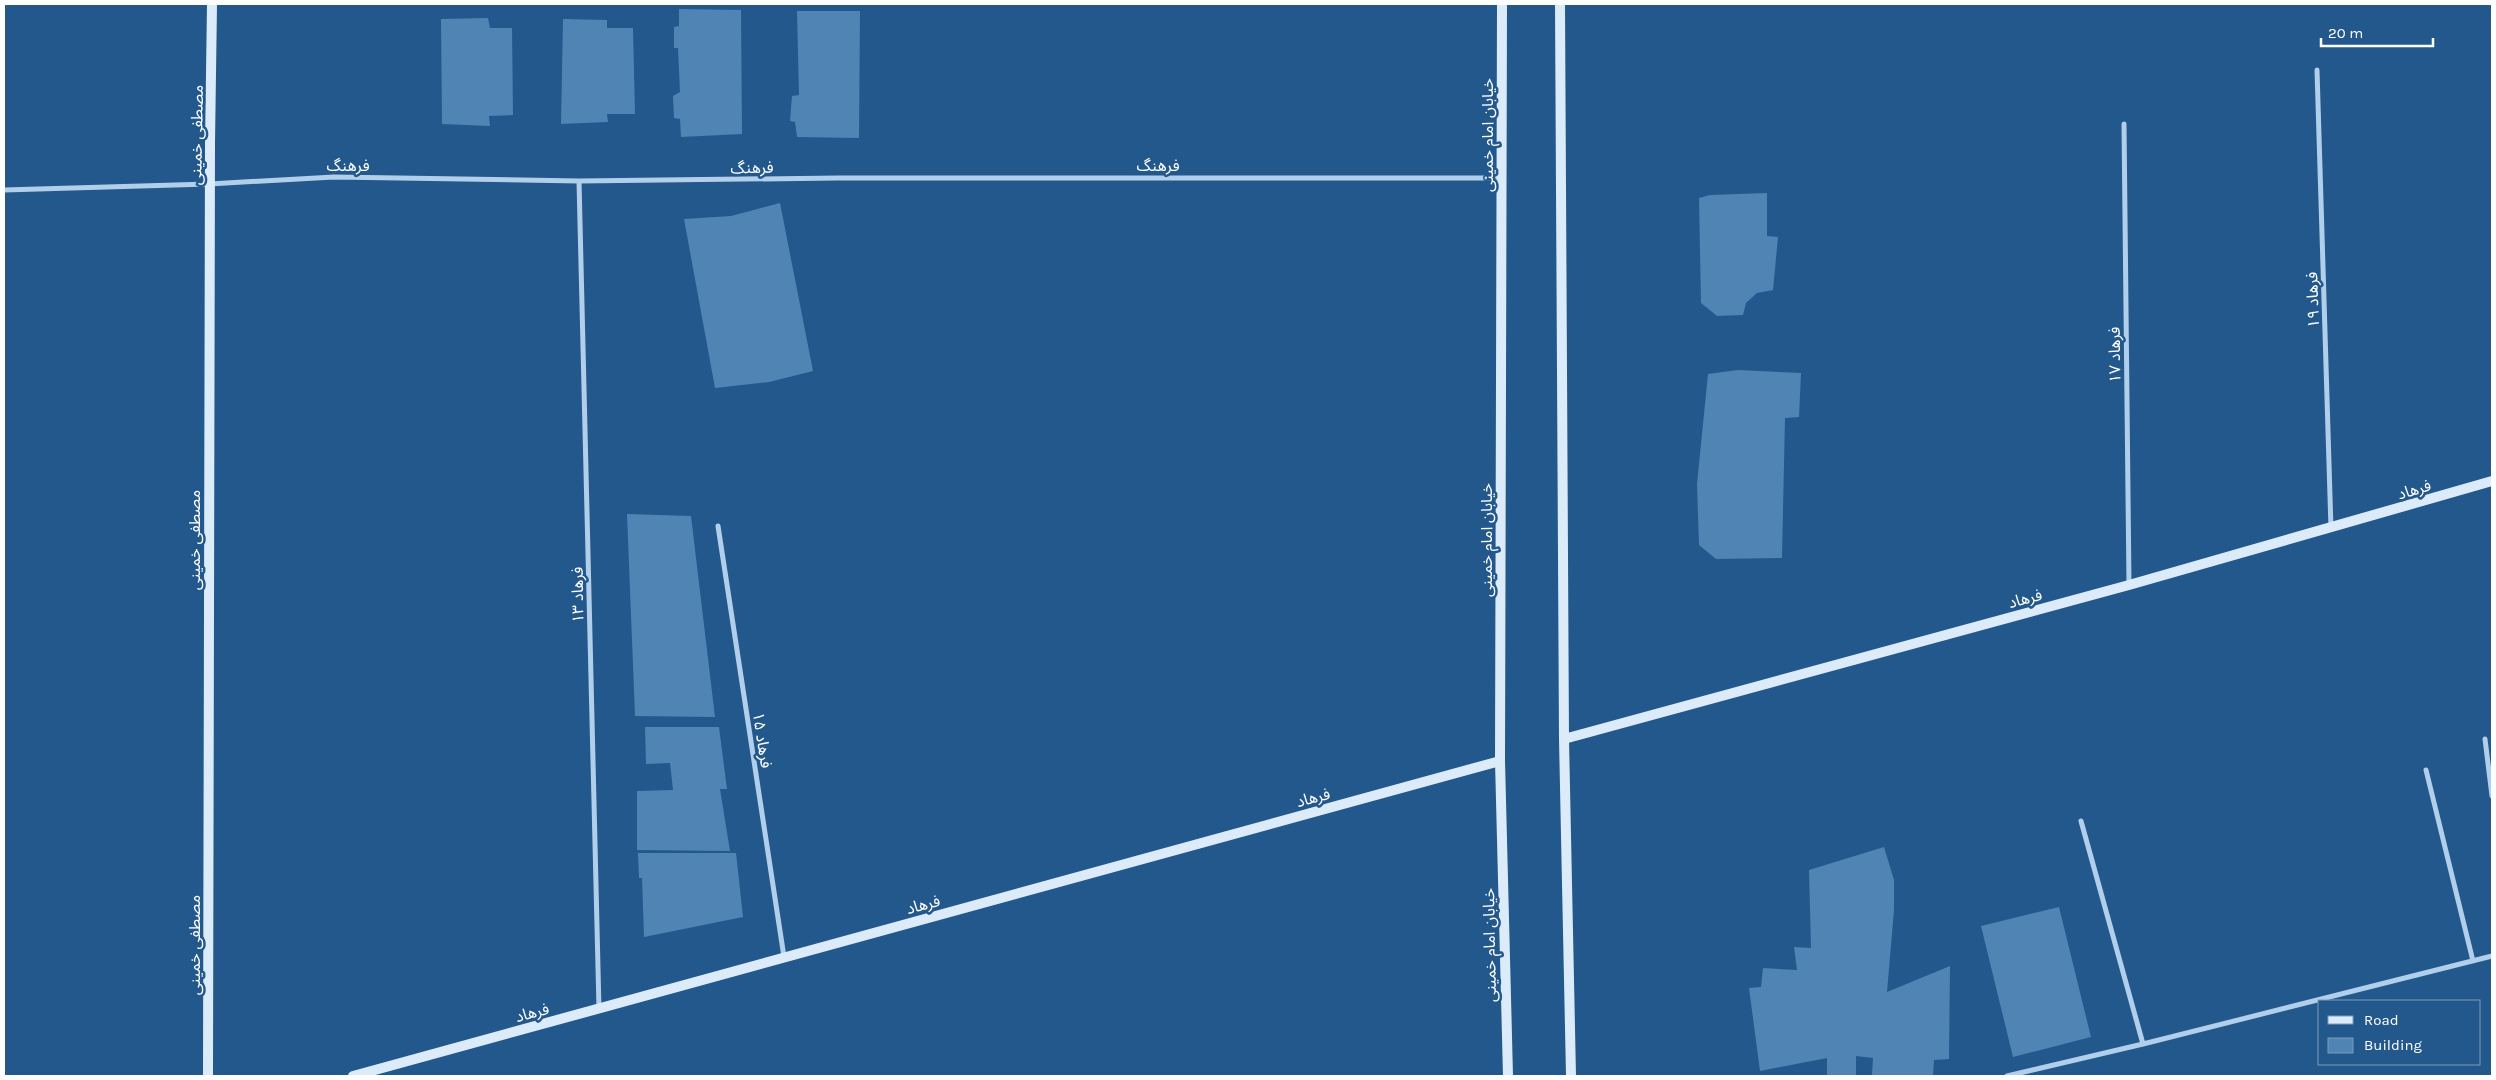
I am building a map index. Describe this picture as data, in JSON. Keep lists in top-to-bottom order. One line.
{"streets":{"main road":["مصطفی خمینی","خیابان امام خمینی","فرهاد"],"street":["فرهنگ","فرهاد ۱۹","فرهاد ۱۷","فرهاد ۱۳","فرهاد ۱۵"]},"crossings":[["مصطفی خمینی","فرهنگ"],["خیابان امام خمینی","فرهنگ"],["خیابان امام خمینی","فرهاد"],["فرهنگ","فرهاد ۱۳"],["فرهاد ۱۹","فرهاد"],["فرهاد ۱۷","فرهاد"],["فرهاد","فرهاد ۱۳"],["فرهاد","فرهاد ۱۵"]],"legend":["Road","Building"],"scale_bar":"20 m"}
